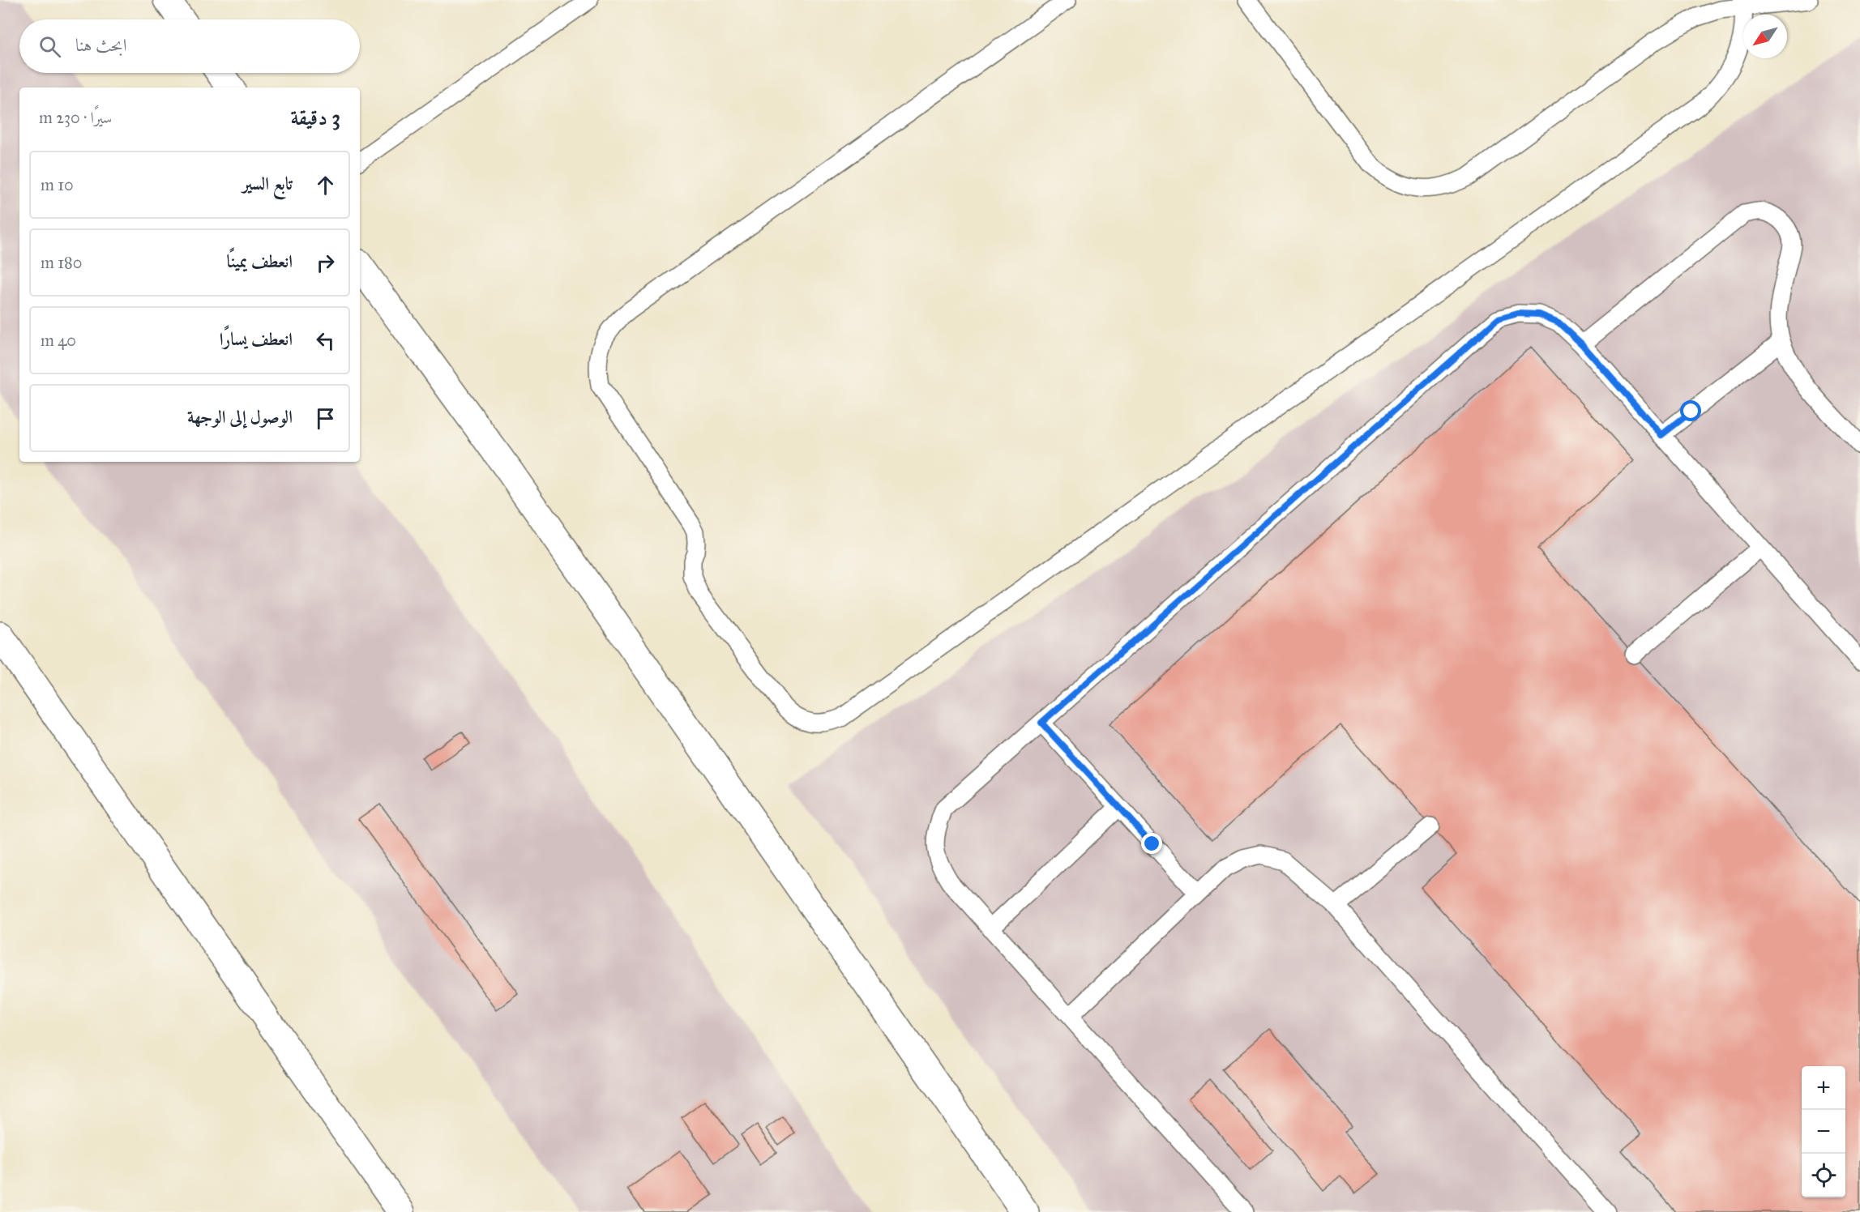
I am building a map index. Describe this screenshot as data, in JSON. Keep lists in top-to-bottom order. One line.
{"north":"bottom left","page":{"search":"ابحث هنا","heading":["3 دقيقة","سيرًا · 230 m"],"list":[["تابع السير","10 m"],["انعطف يمينًا","180 m"],["انعطف يسارًا","40 m"],"الوصول إلى الوجهة"],"map_buttons":["+","−"]}}
